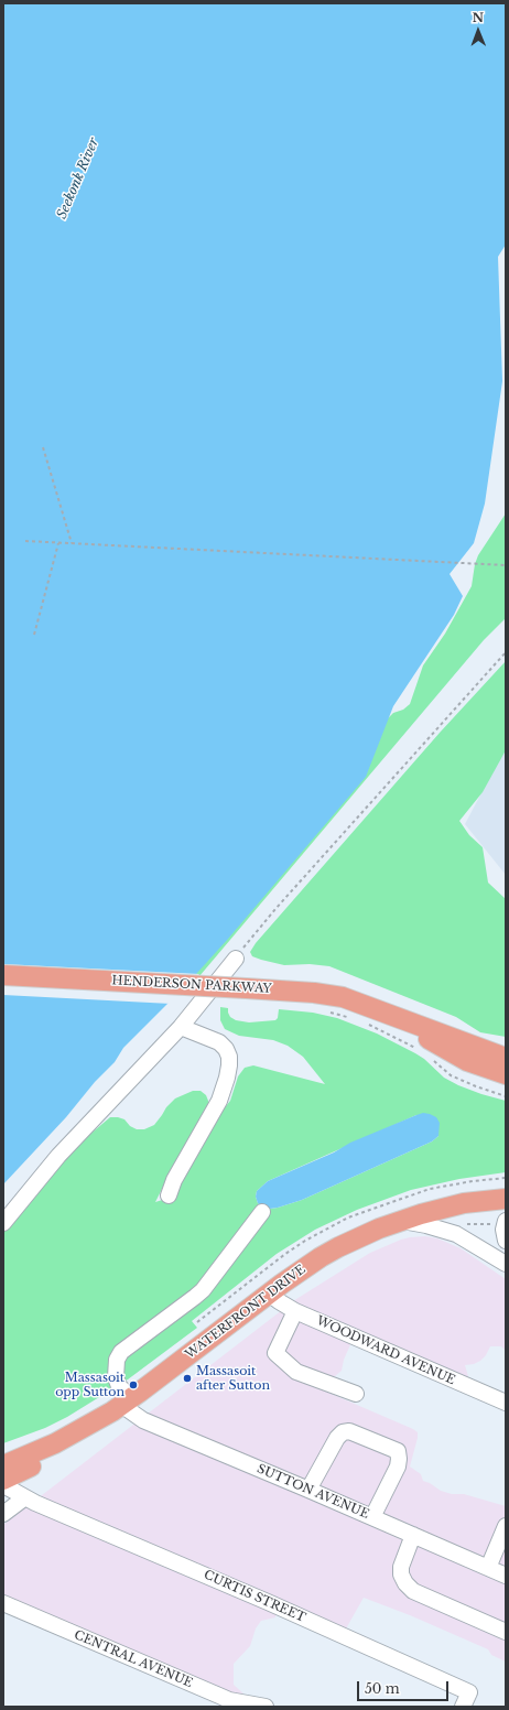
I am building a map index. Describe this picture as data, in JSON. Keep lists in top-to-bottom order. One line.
{"streets":{"main road":["HENDERSON PARKWAY","WATERFRONT DRIVE"],"street":["WOODWARD AVENUE","SUTTON AVENUE","CURTIS STREET","CENTRAL AVENUE"]},"crossings":[["WATERFRONT DRIVE","WOODWARD AVENUE"],["WATERFRONT DRIVE","SUTTON AVENUE"]],"water":["Seekonk River"],"places":["Massasoit after Sutton","Massasoit opp Sutton"],"scale_bar":"50 m","north":"top"}
